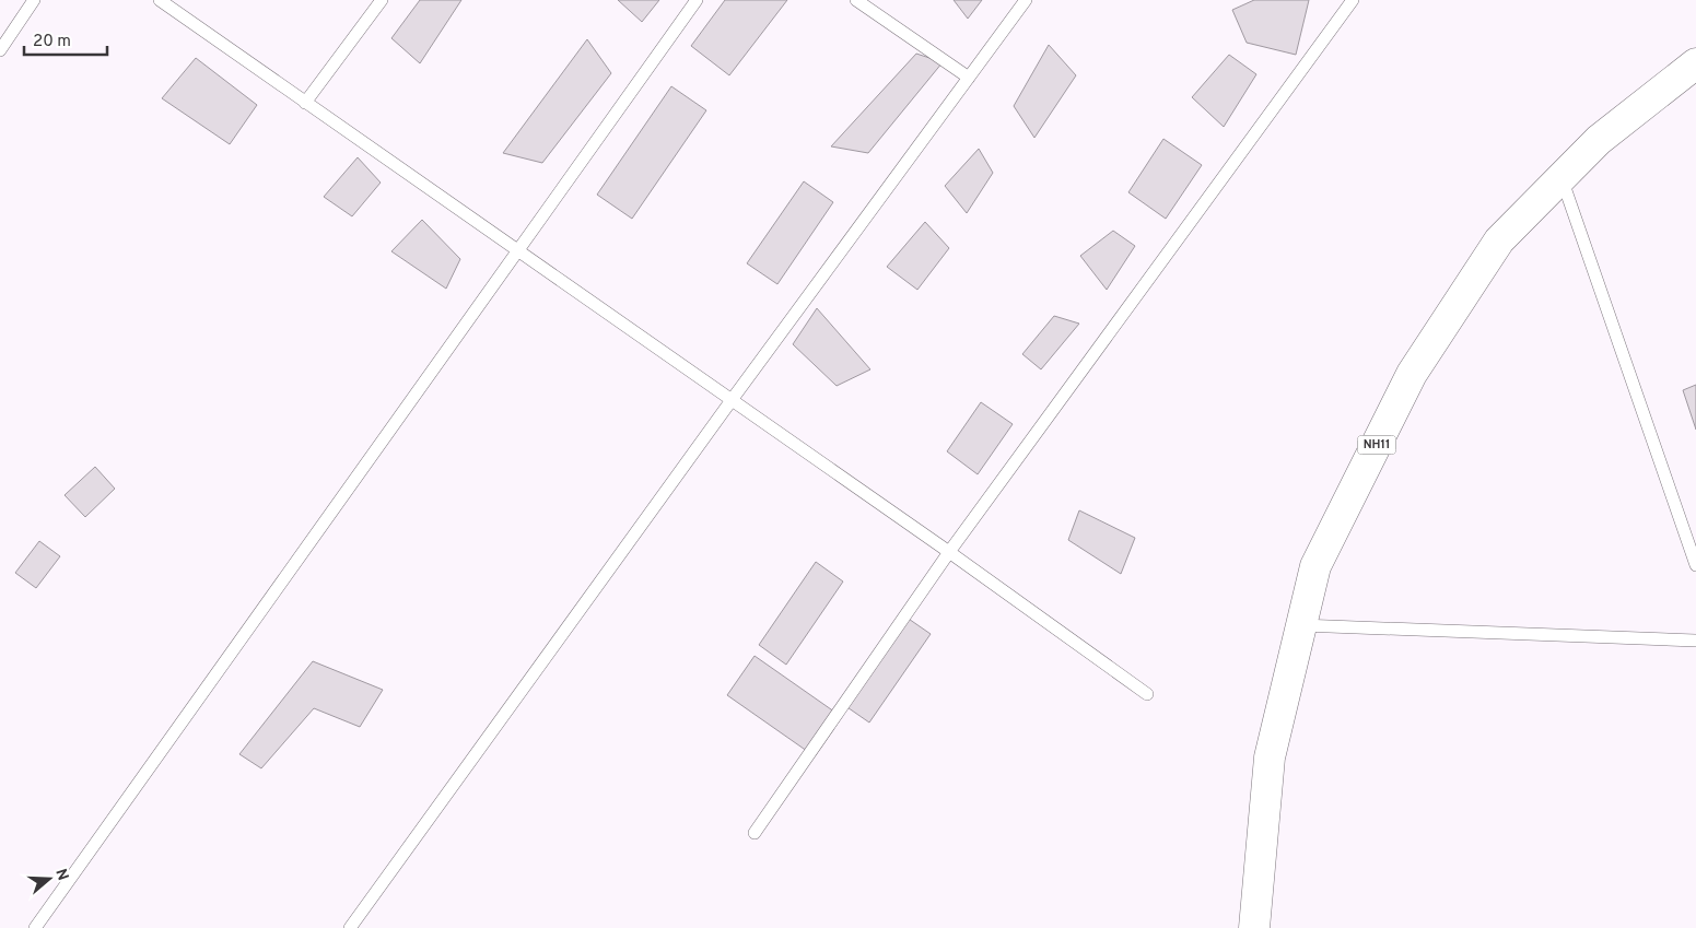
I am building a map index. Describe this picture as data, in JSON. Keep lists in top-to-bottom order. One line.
{"streets":{"highway":["NH11"]},"scale_bar":"20 m","north":"right"}
